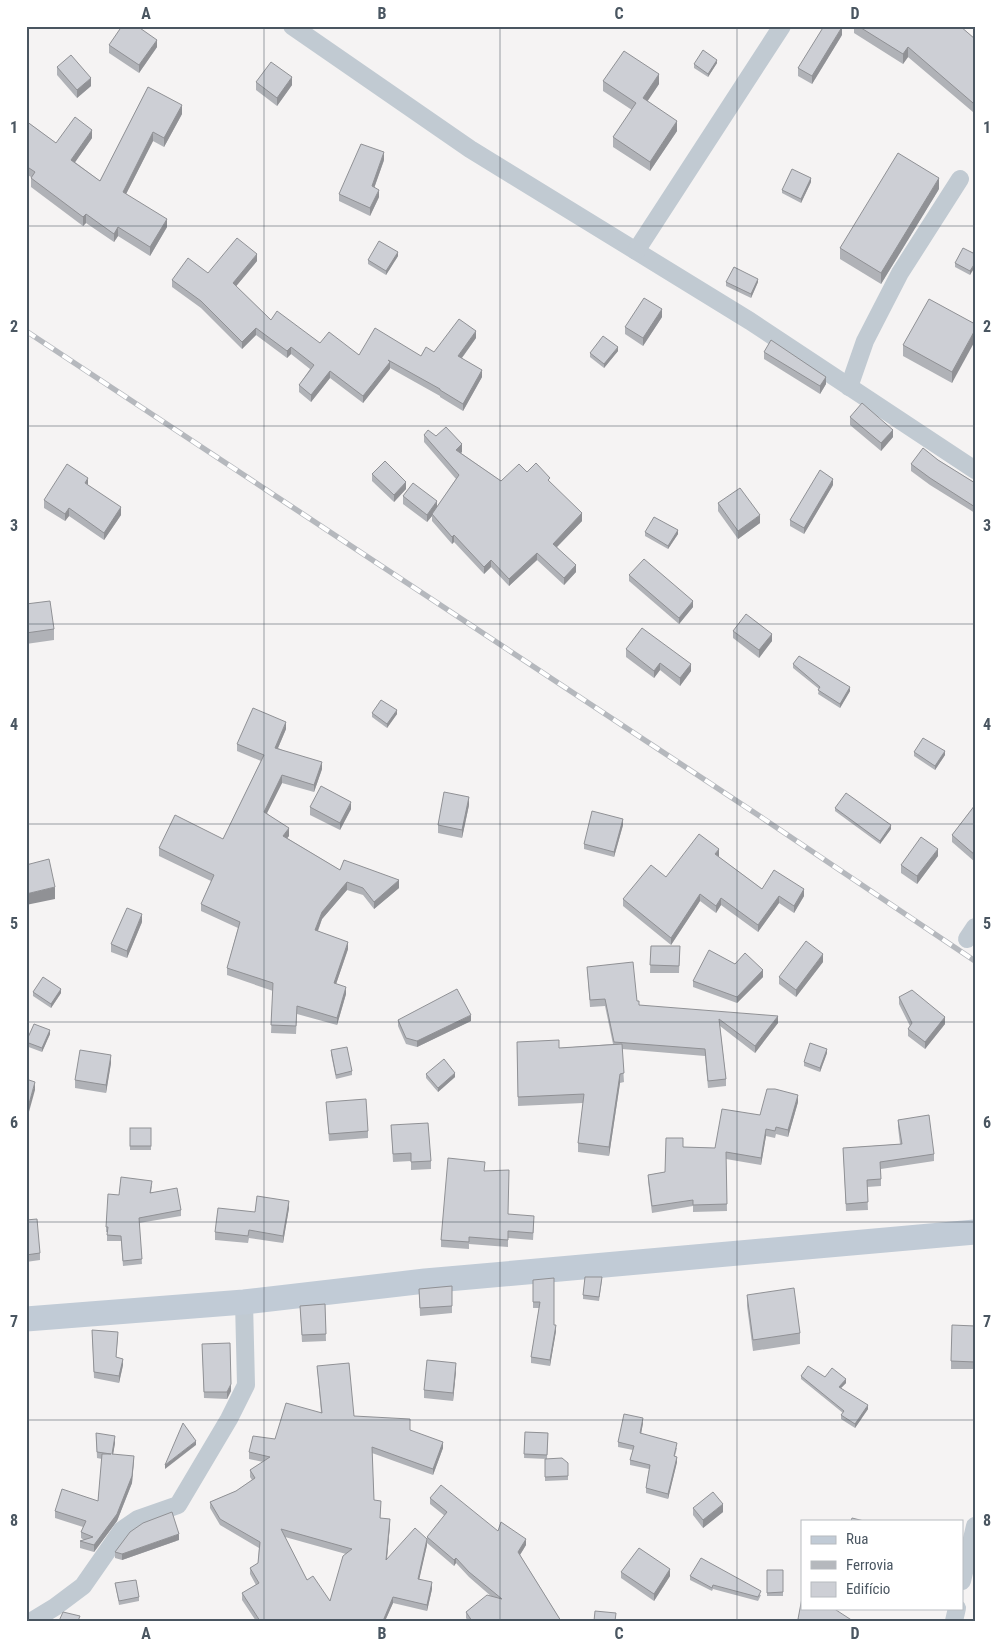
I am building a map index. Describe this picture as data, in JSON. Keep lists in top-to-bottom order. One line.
{"legend":["Rua","Ferrovia","Edifício"],"grid":{"columns":["A","B","C","D"],"rows":["1","2","3","4","5","6","7","8"]}}
